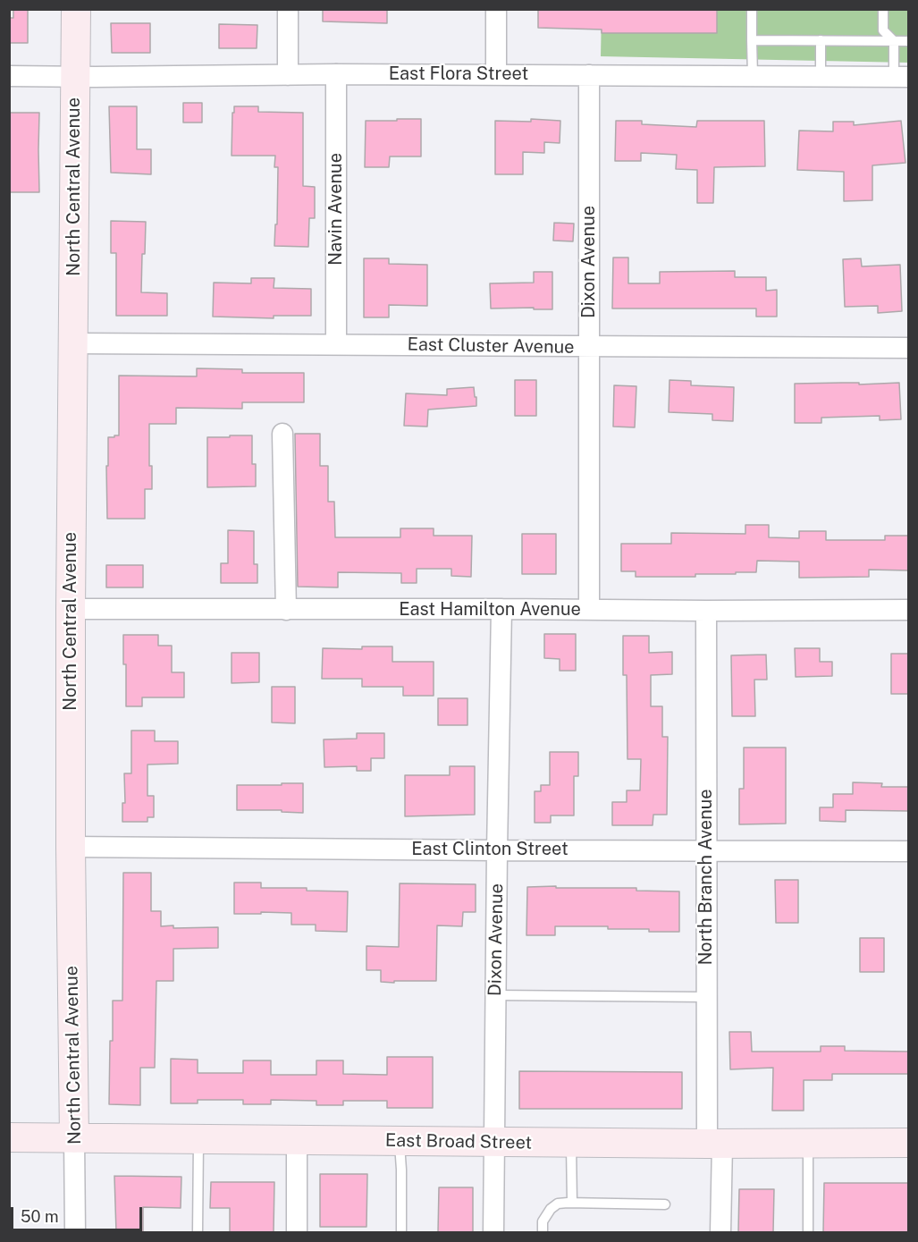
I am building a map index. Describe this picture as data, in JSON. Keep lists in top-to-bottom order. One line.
{"streets":{"street":["East Flora Street","North Central Avenue","Navin Avenue","Dixon Avenue","East Cluster Avenue","East Hamilton Avenue","East Clinton Street","North Branch Avenue","East Broad Street"]},"crossings":[["East Flora Street","North Central Avenue"],["East Flora Street","Navin Avenue"],["East Flora Street","Dixon Avenue"],["North Central Avenue","East Cluster Avenue"],["North Central Avenue","East Hamilton Avenue"],["North Central Avenue","East Clinton Street"],["North Central Avenue","East Broad Street"],["Navin Avenue","East Cluster Avenue"],["Dixon Avenue","East Cluster Avenue"],["Dixon Avenue","East Hamilton Avenue"],["Dixon Avenue","East Clinton Street"],["Dixon Avenue","East Broad Street"],["East Hamilton Avenue","North Branch Avenue"],["East Clinton Street","North Branch Avenue"],["North Branch Avenue","East Broad Street"]],"scale_bar":"50 m"}
